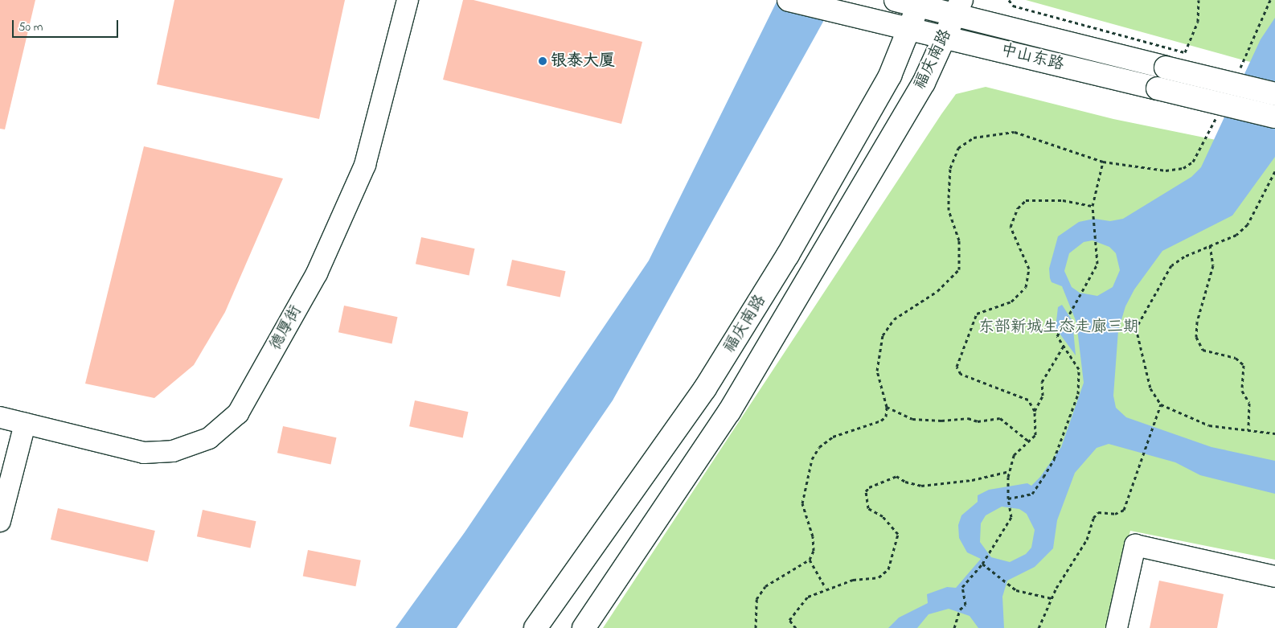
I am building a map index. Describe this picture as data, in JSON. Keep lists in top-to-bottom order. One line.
{"streets":{"main road":["中山东路","福庆南路"],"street":["德厚街"]},"crossings":[["中山东路","福庆南路"]],"parks":["东部新城生态走廊三期"],"places":["银泰大厦"],"scale_bar":"50 m"}
